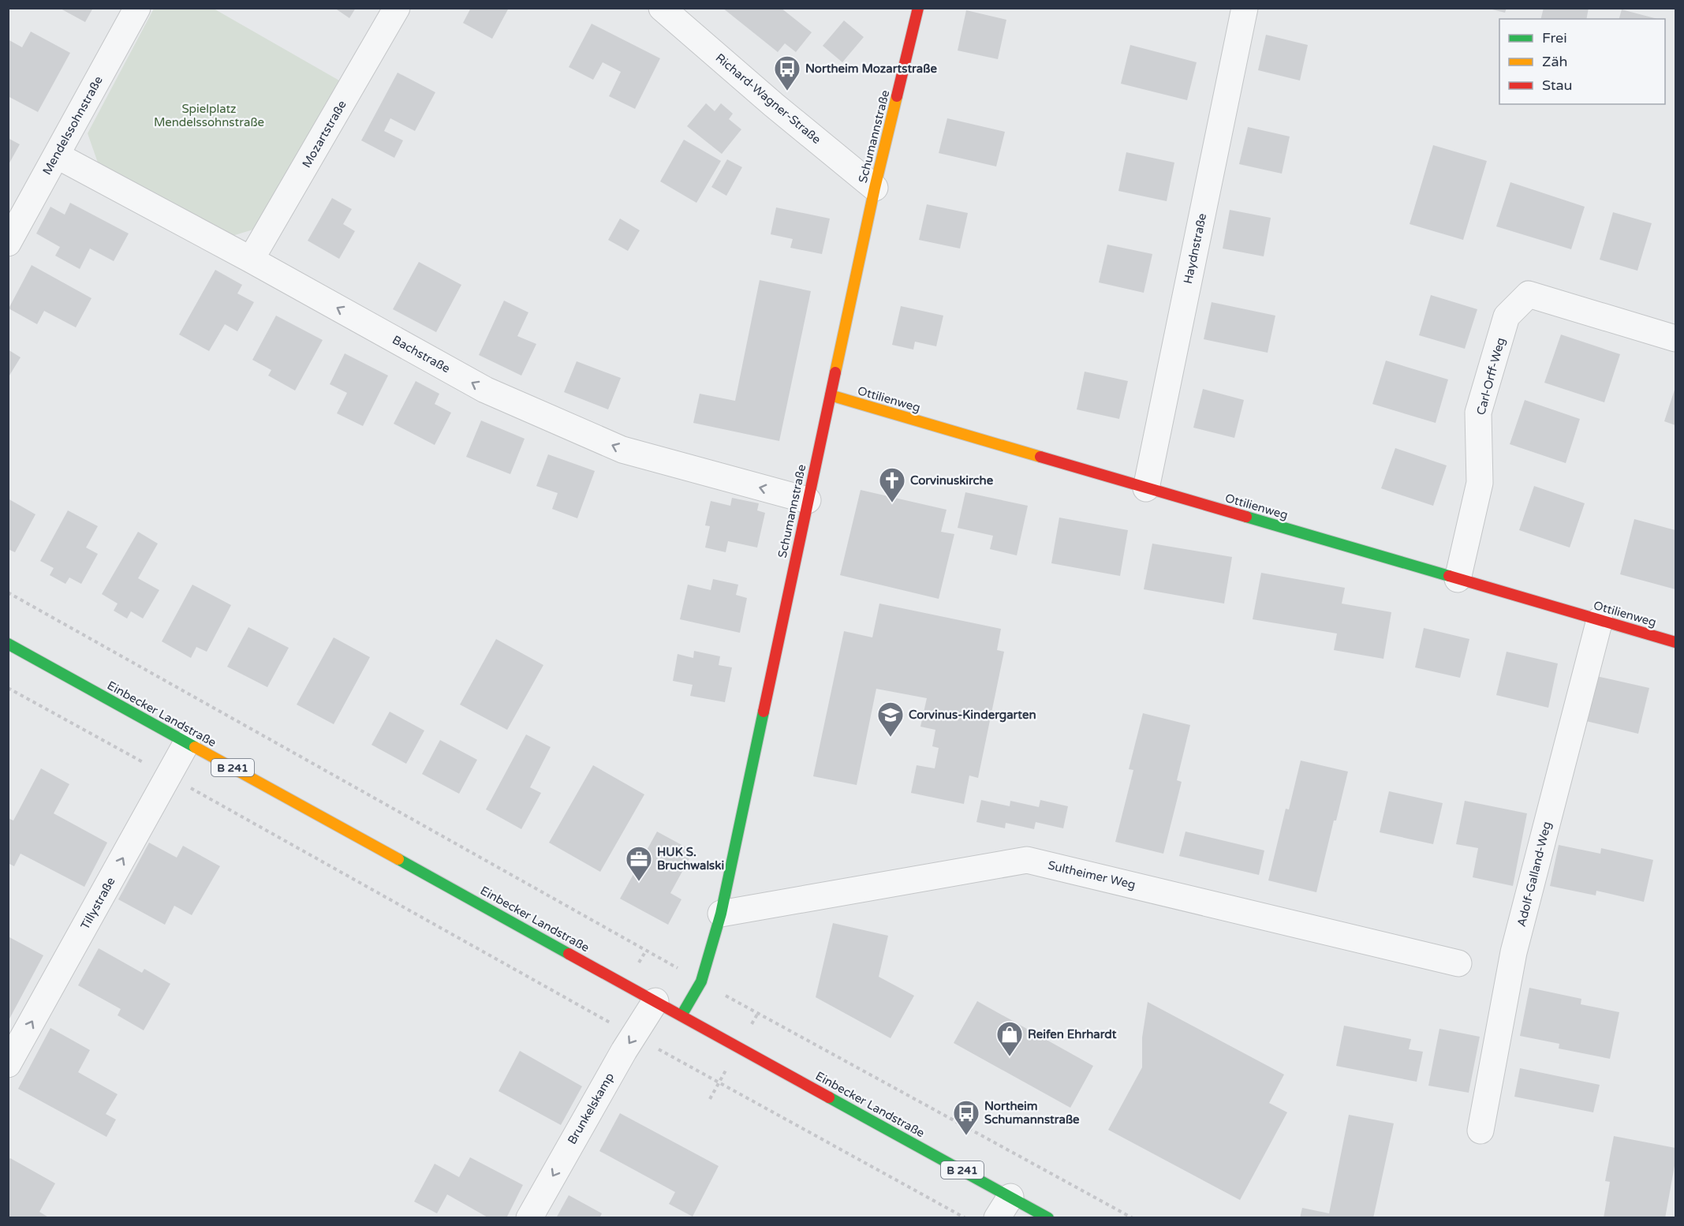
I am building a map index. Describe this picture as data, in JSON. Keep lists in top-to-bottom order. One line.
{"streets":{"street":["Richard-Wagner-Straße","Mendelssohnstraße","Mozartstraße","Schumannstraße","Haydnstraße","Bachstraße","Carl-Orff-Weg","Ottilienweg","Einbecker Landstraße","B 241","Adolf-Galland-Weg","Sultheimer Weg","Tillystraße","Brunkelskamp"]},"crossings":[["Richard-Wagner-Straße","Schumannstraße"],["Mendelssohnstraße","Bachstraße"],["Mozartstraße","Bachstraße"],["Schumannstraße","Bachstraße"],["Schumannstraße","Ottilienweg"],["Schumannstraße","Einbecker Landstraße"],["Schumannstraße","Sultheimer Weg"],["Haydnstraße","Ottilienweg"],["Carl-Orff-Weg","Ottilienweg"],["Ottilienweg","Adolf-Galland-Weg"],["Einbecker Landstraße","Tillystraße"],["Einbecker Landstraße","Brunkelskamp"]],"one_way":["Bachstraße","Tillystraße","Brunkelskamp"],"parks":["Spielplatz Mendelssohnstraße"],"places":{"bus stop":["Northeim Mozartstraße","Northeim Schumannstraße"],"church":["Corvinuskirche"],"school or university":["Corvinus-Kindergarten"],"office":["HUK S. Bruchwalski"],"shop":["Reifen Ehrhardt"]},"legend":["Frei","Zäh","Stau"]}
